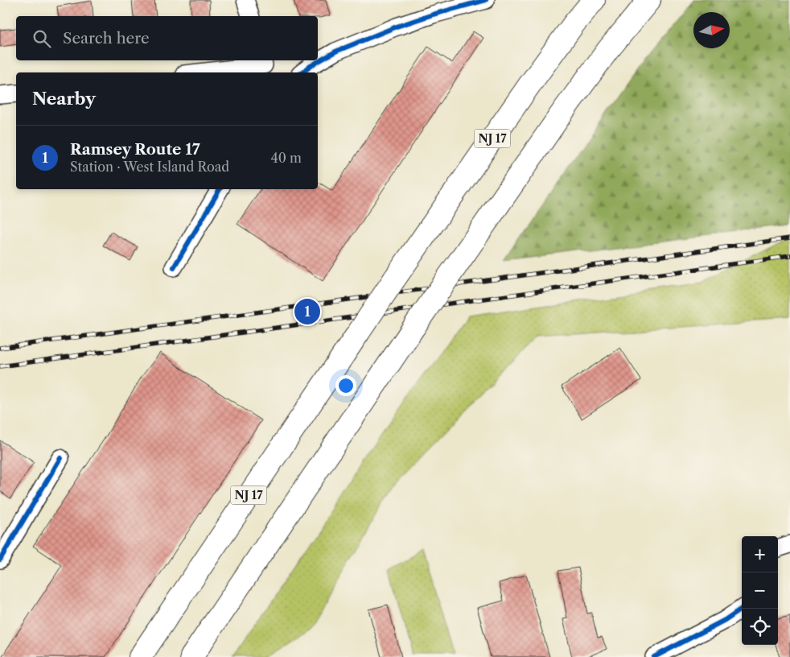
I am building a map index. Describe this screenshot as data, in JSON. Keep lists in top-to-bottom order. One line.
{"streets":{"highway":["NJ 17"]},"north":"right","page":{"search":"Search here","heading":"Nearby","list":[{"mark":"1","name":"Ramsey Route 17","note":"Station · West Island Road","value":"40 m"}],"pins":"1","map_buttons":["+","−"]}}
